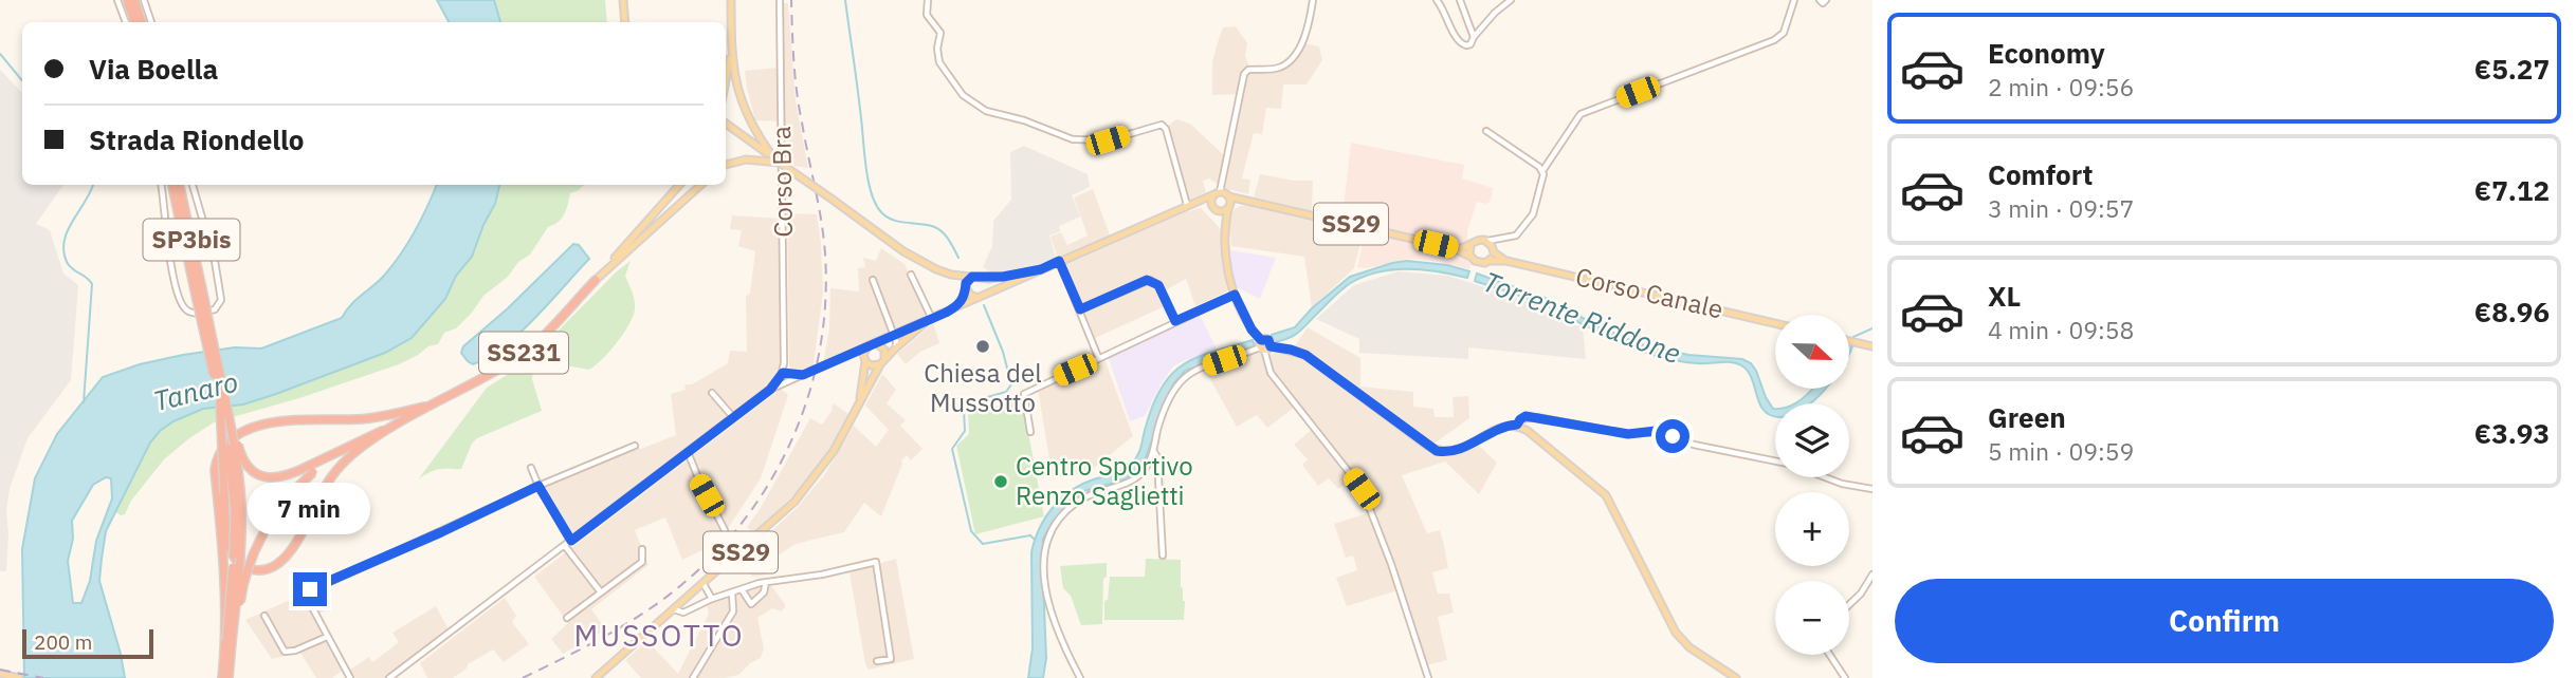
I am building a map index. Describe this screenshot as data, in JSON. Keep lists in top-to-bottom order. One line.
{"streets":{"highway":["SP3bis","SS231"],"main road":["SS29","Corso Canale"],"street":["Corso Bra"]},"crossings":[["SP3bis","SS231"]],"districts":["MUSSOTTO"],"water":["Torrente Riddone","Tanaro"],"places":["Chiesa del Mussotto","Centro Sportivo Renzo Saglietti"],"scale_bar":"200 m","north":"right","page":{"list":[{"name":"Economy","note":"2 min · 09:56","value":"€5.27"},{"name":"Comfort","note":"3 min · 09:57","value":"€7.12"},{"name":"XL","note":"4 min · 09:58","value":"€8.96"},{"name":"Green","note":"5 min · 09:59","value":"€3.93"}],"banner":["Via Boella","Strada Riondello"],"map_buttons":["+","−"],"bubble":"7 min","buttons":"Confirm","scale":"200 m"}}
